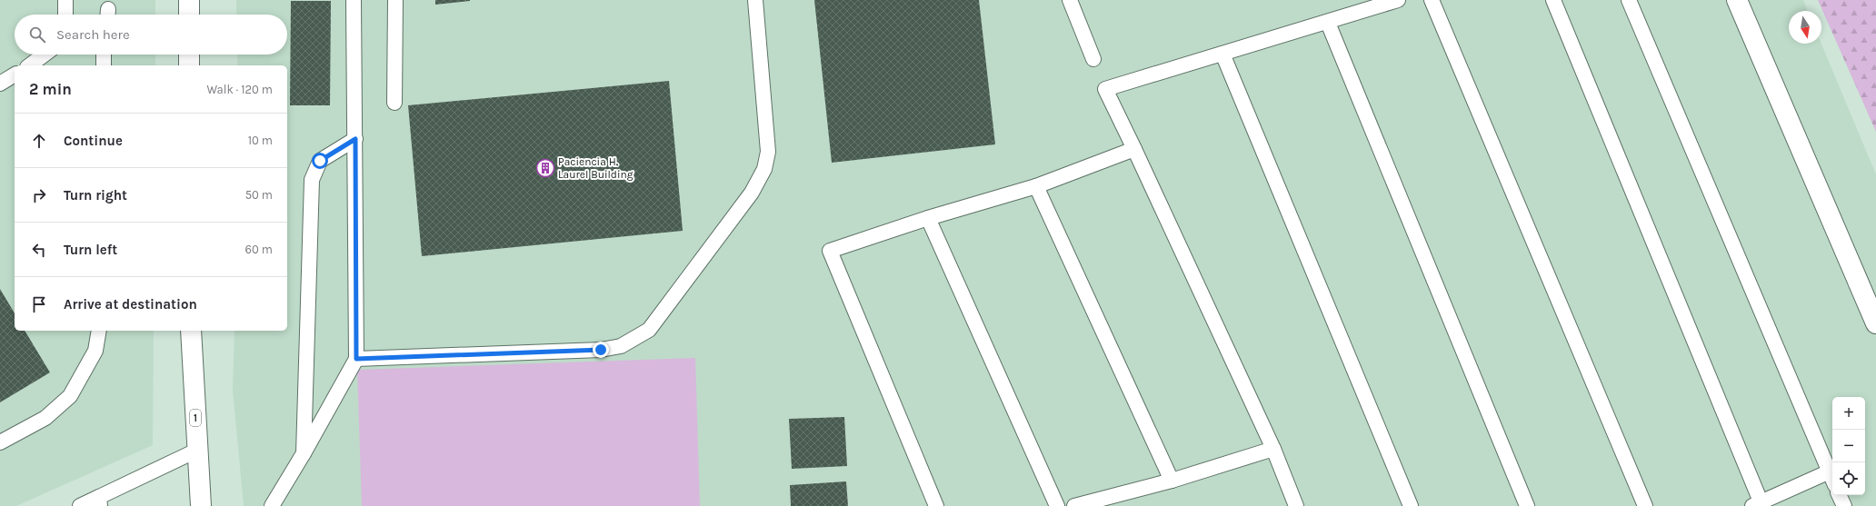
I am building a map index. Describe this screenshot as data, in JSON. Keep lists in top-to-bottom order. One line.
{"streets":{"main road":["1"]},"places":{"building":["Paciencia H. Laurel Building"]},"north":"bottom","page":{"search":"Search here","heading":["2 min","Walk · 120 m"],"list":[["Continue","10 m"],["Turn right","50 m"],["Turn left","60 m"],"Arrive at destination"],"map_buttons":["+","−"]}}
